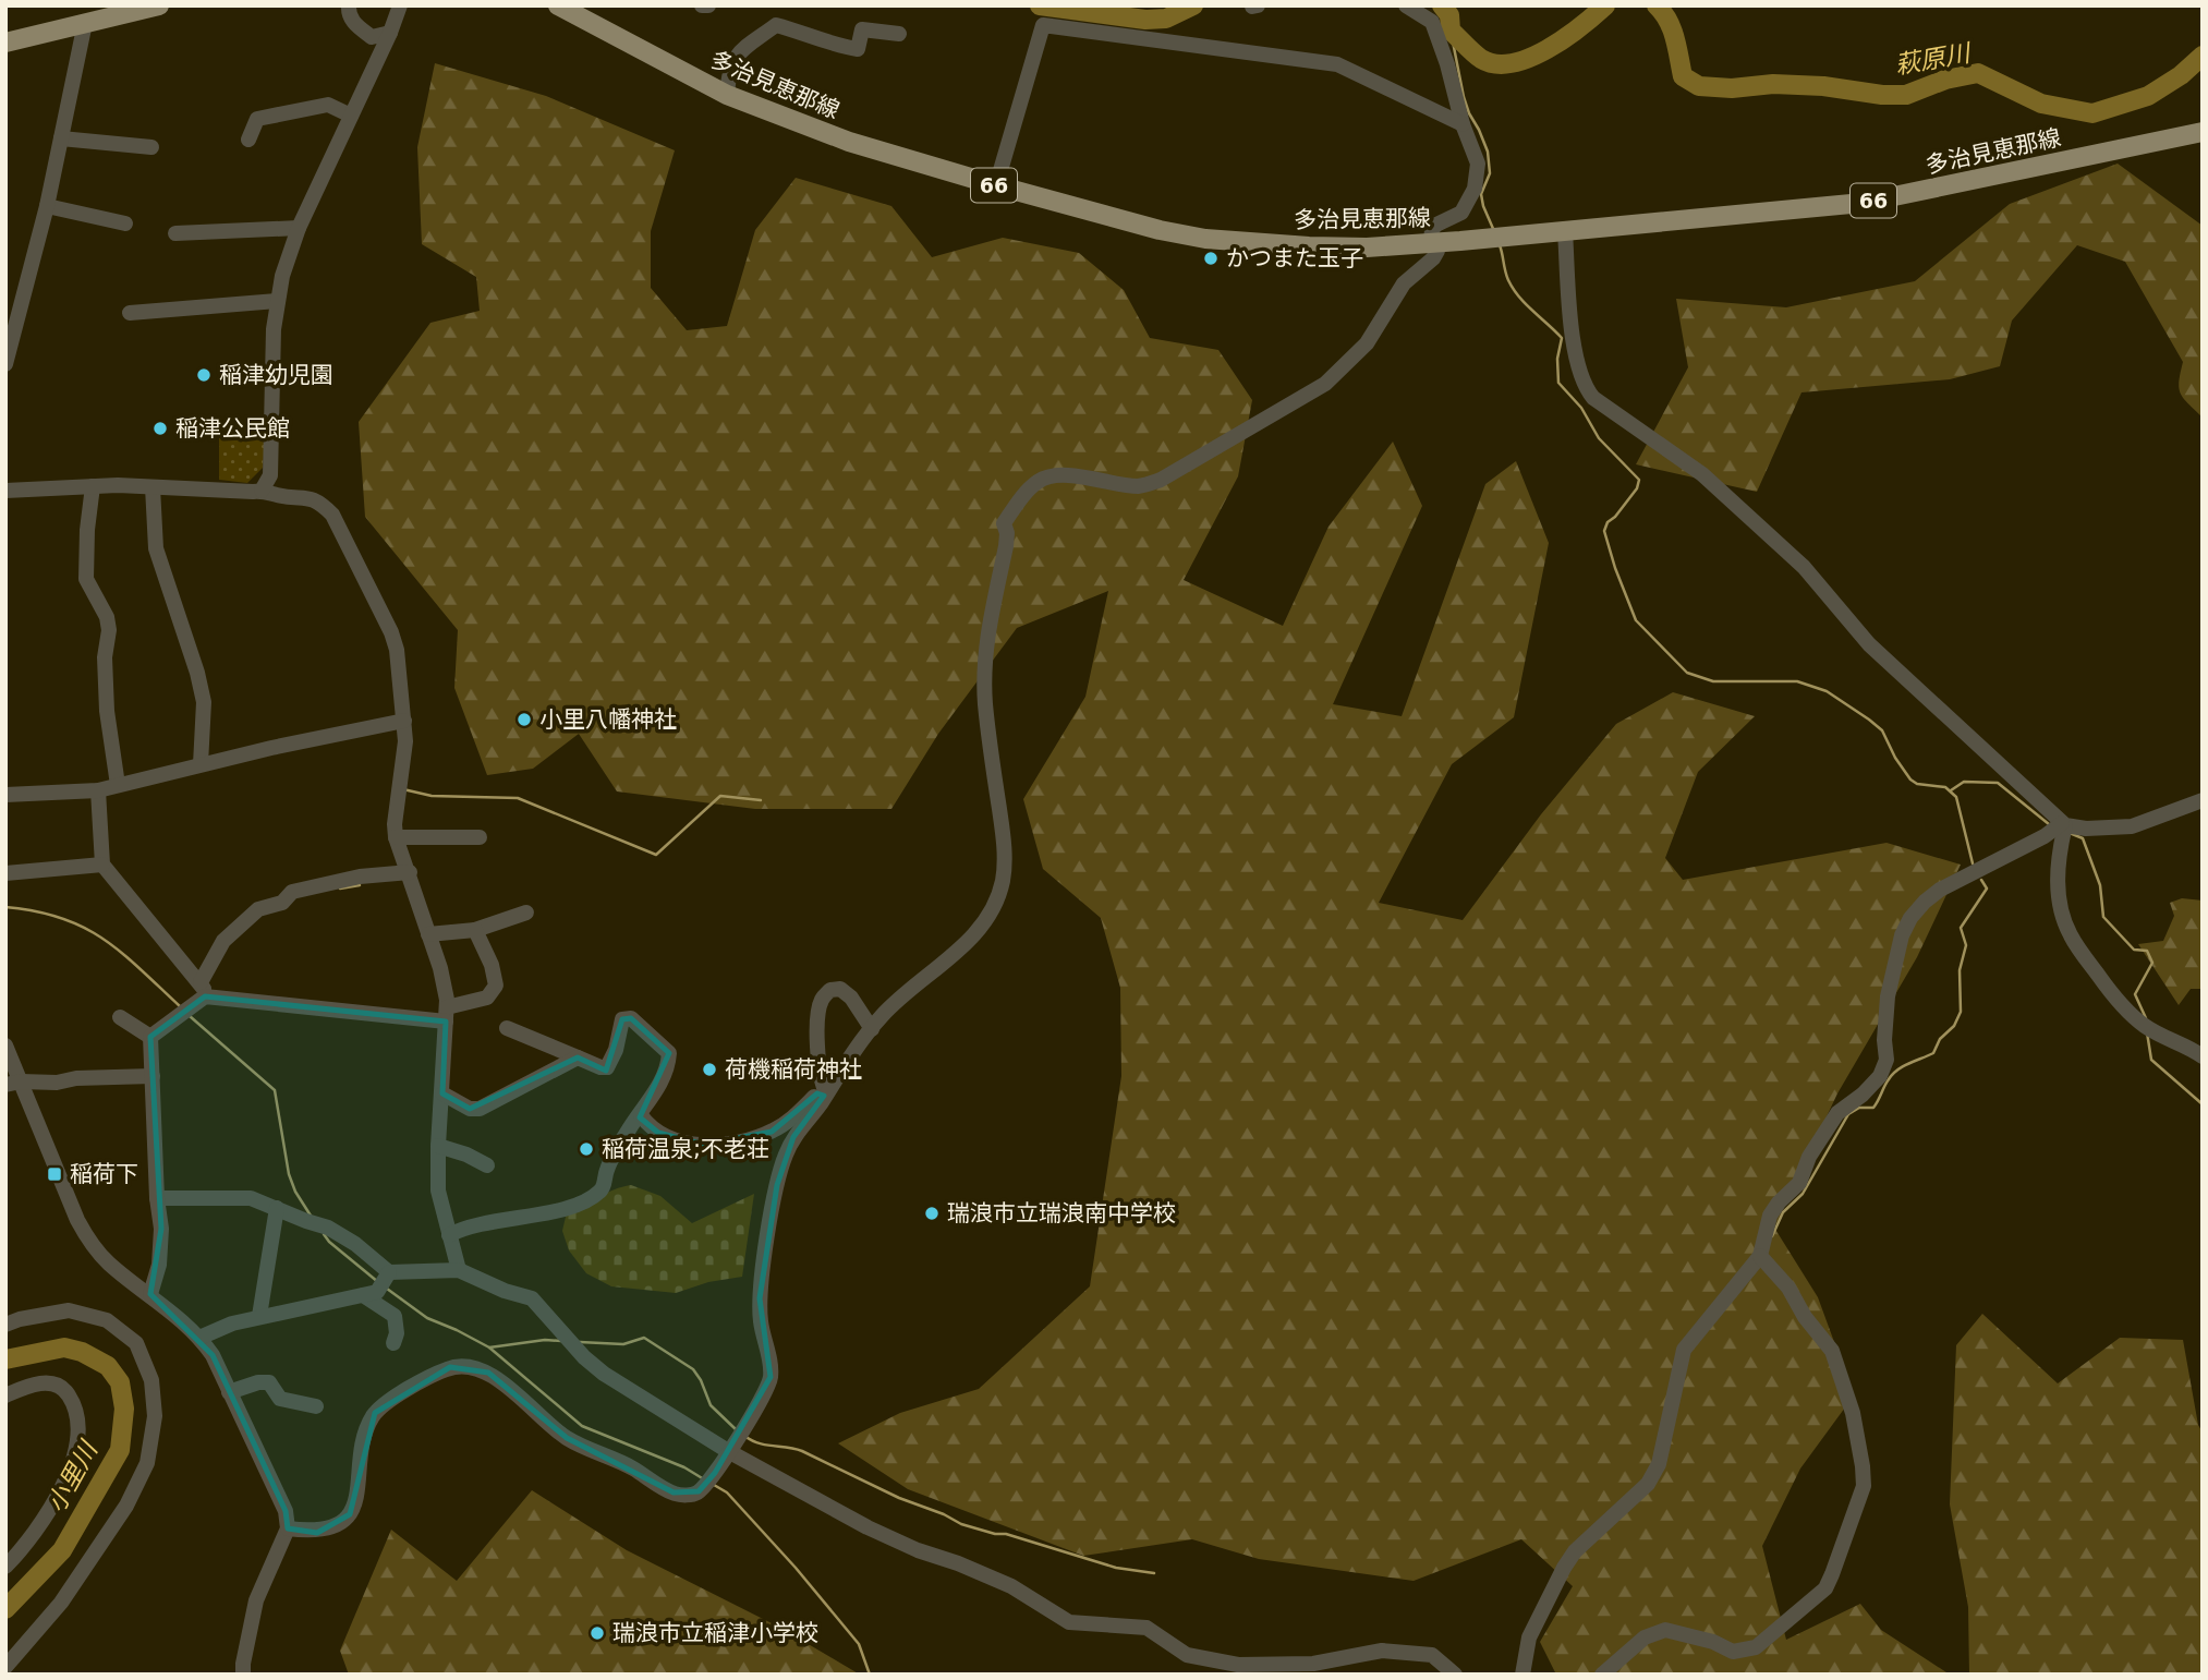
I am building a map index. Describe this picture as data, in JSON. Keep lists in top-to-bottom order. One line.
{"streets":{"main road":["多治見恵那線","66"]},"water":["萩原川","小里川"],"places":{"other":["かつまた玉子","稲津幼児園","稲津公民館","小里八幡神社","荷機稲荷神社","稲荷温泉;不老荘","瑞浪市立瑞浪南中学校","瑞浪市立稲津小学校"],"transit":["稲荷下"]}}
